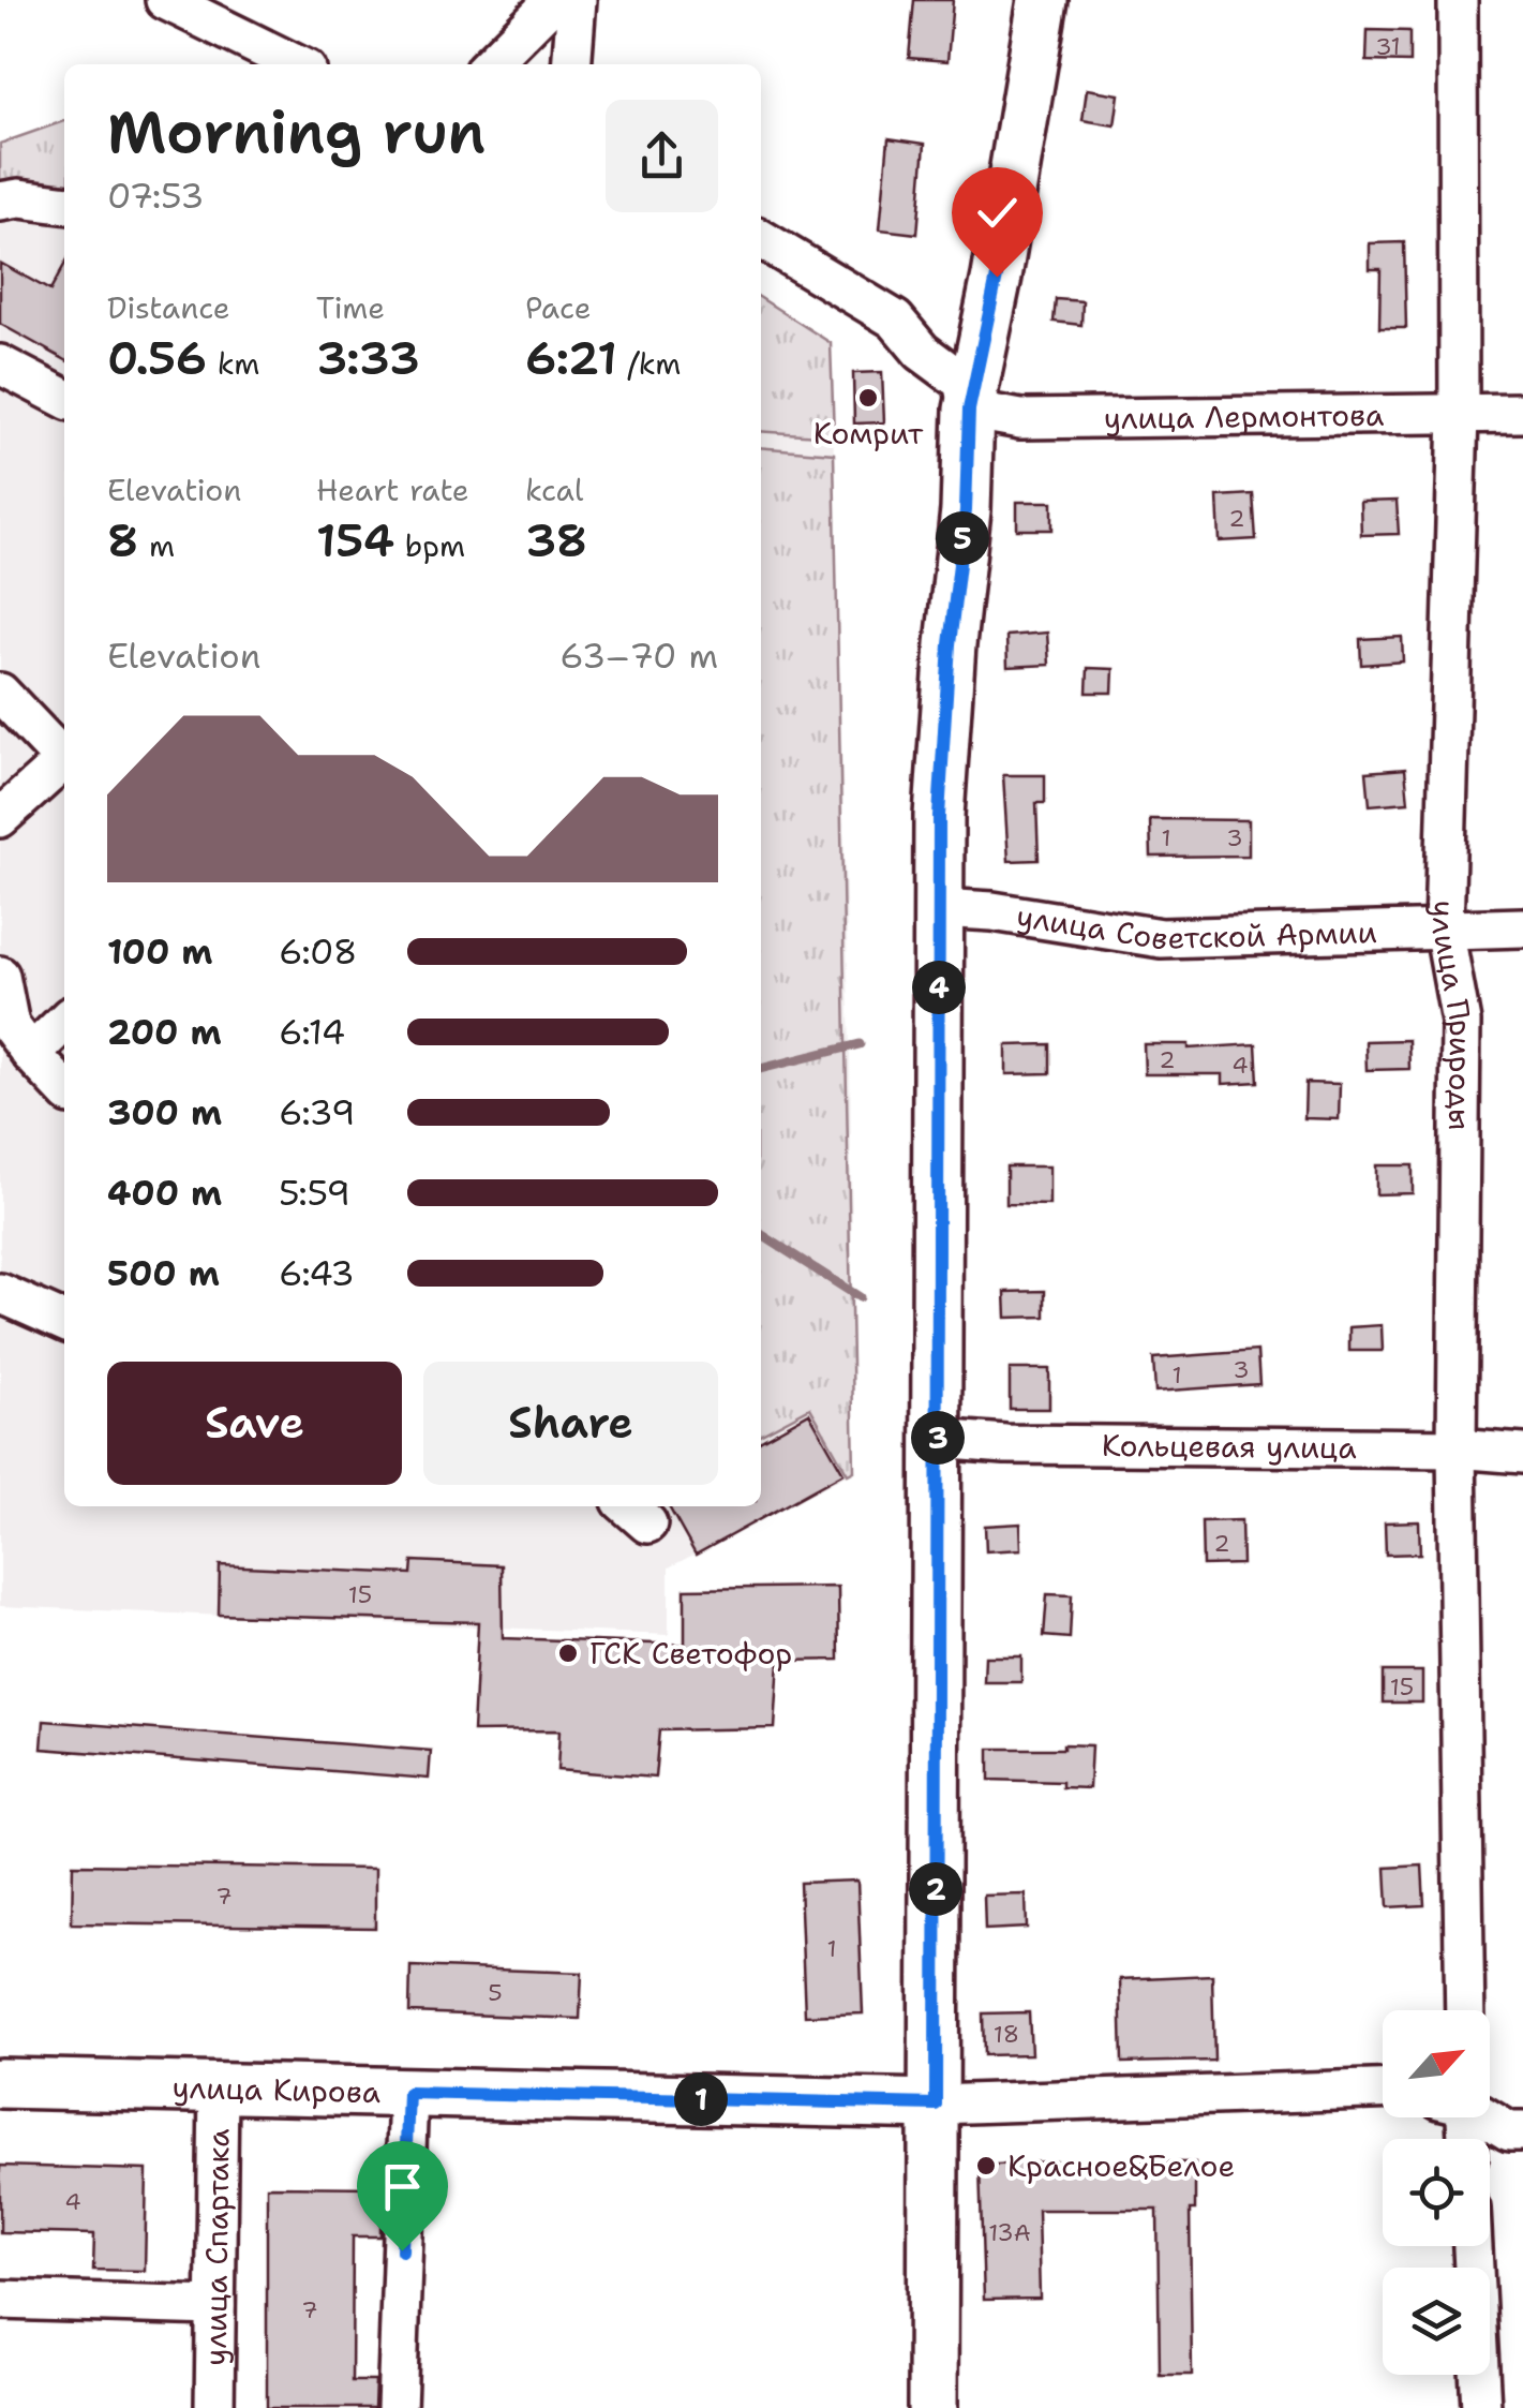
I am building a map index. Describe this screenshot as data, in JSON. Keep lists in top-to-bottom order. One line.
{"streets":{"main road":["улица Кирова"],"street":["улица Лермонтова","улица Советской Армии","улица Природы","Кольцевая улица","улица Спартака"]},"crossings":[["улица Лермонтова","улица Природы"],["улица Советской Армии","улица Природы"],["улица Природы","Кольцевая улица"],["улица Кирова","улица Спартака"]],"places":["Комрит","ГСК Светофор","Красное&Белое"],"house_numbers":["31","2","1","3","2","4","3","1","2","15","15","7","1","5","18","4","13А","7"],"north":"top right","page":{"heading":["Morning run","07:53"],"stats":[["Distance","0.56 km"],["Time","3:33"],["Pace","6:21 /km"],["Elevation","8 m"],["Heart rate","154 bpm"],["kcal","38"]],"pins":["5","4","3","2","1"],"chart":["Elevation","63–70 m"],"list":[{"name":"100 m","note":"6:08"},{"name":"200 m","note":"6:14"},{"name":"300 m","note":"6:39"},{"name":"400 m","note":"5:59"},{"name":"500 m","note":"6:43"}],"buttons":["Save","Share"]}}
